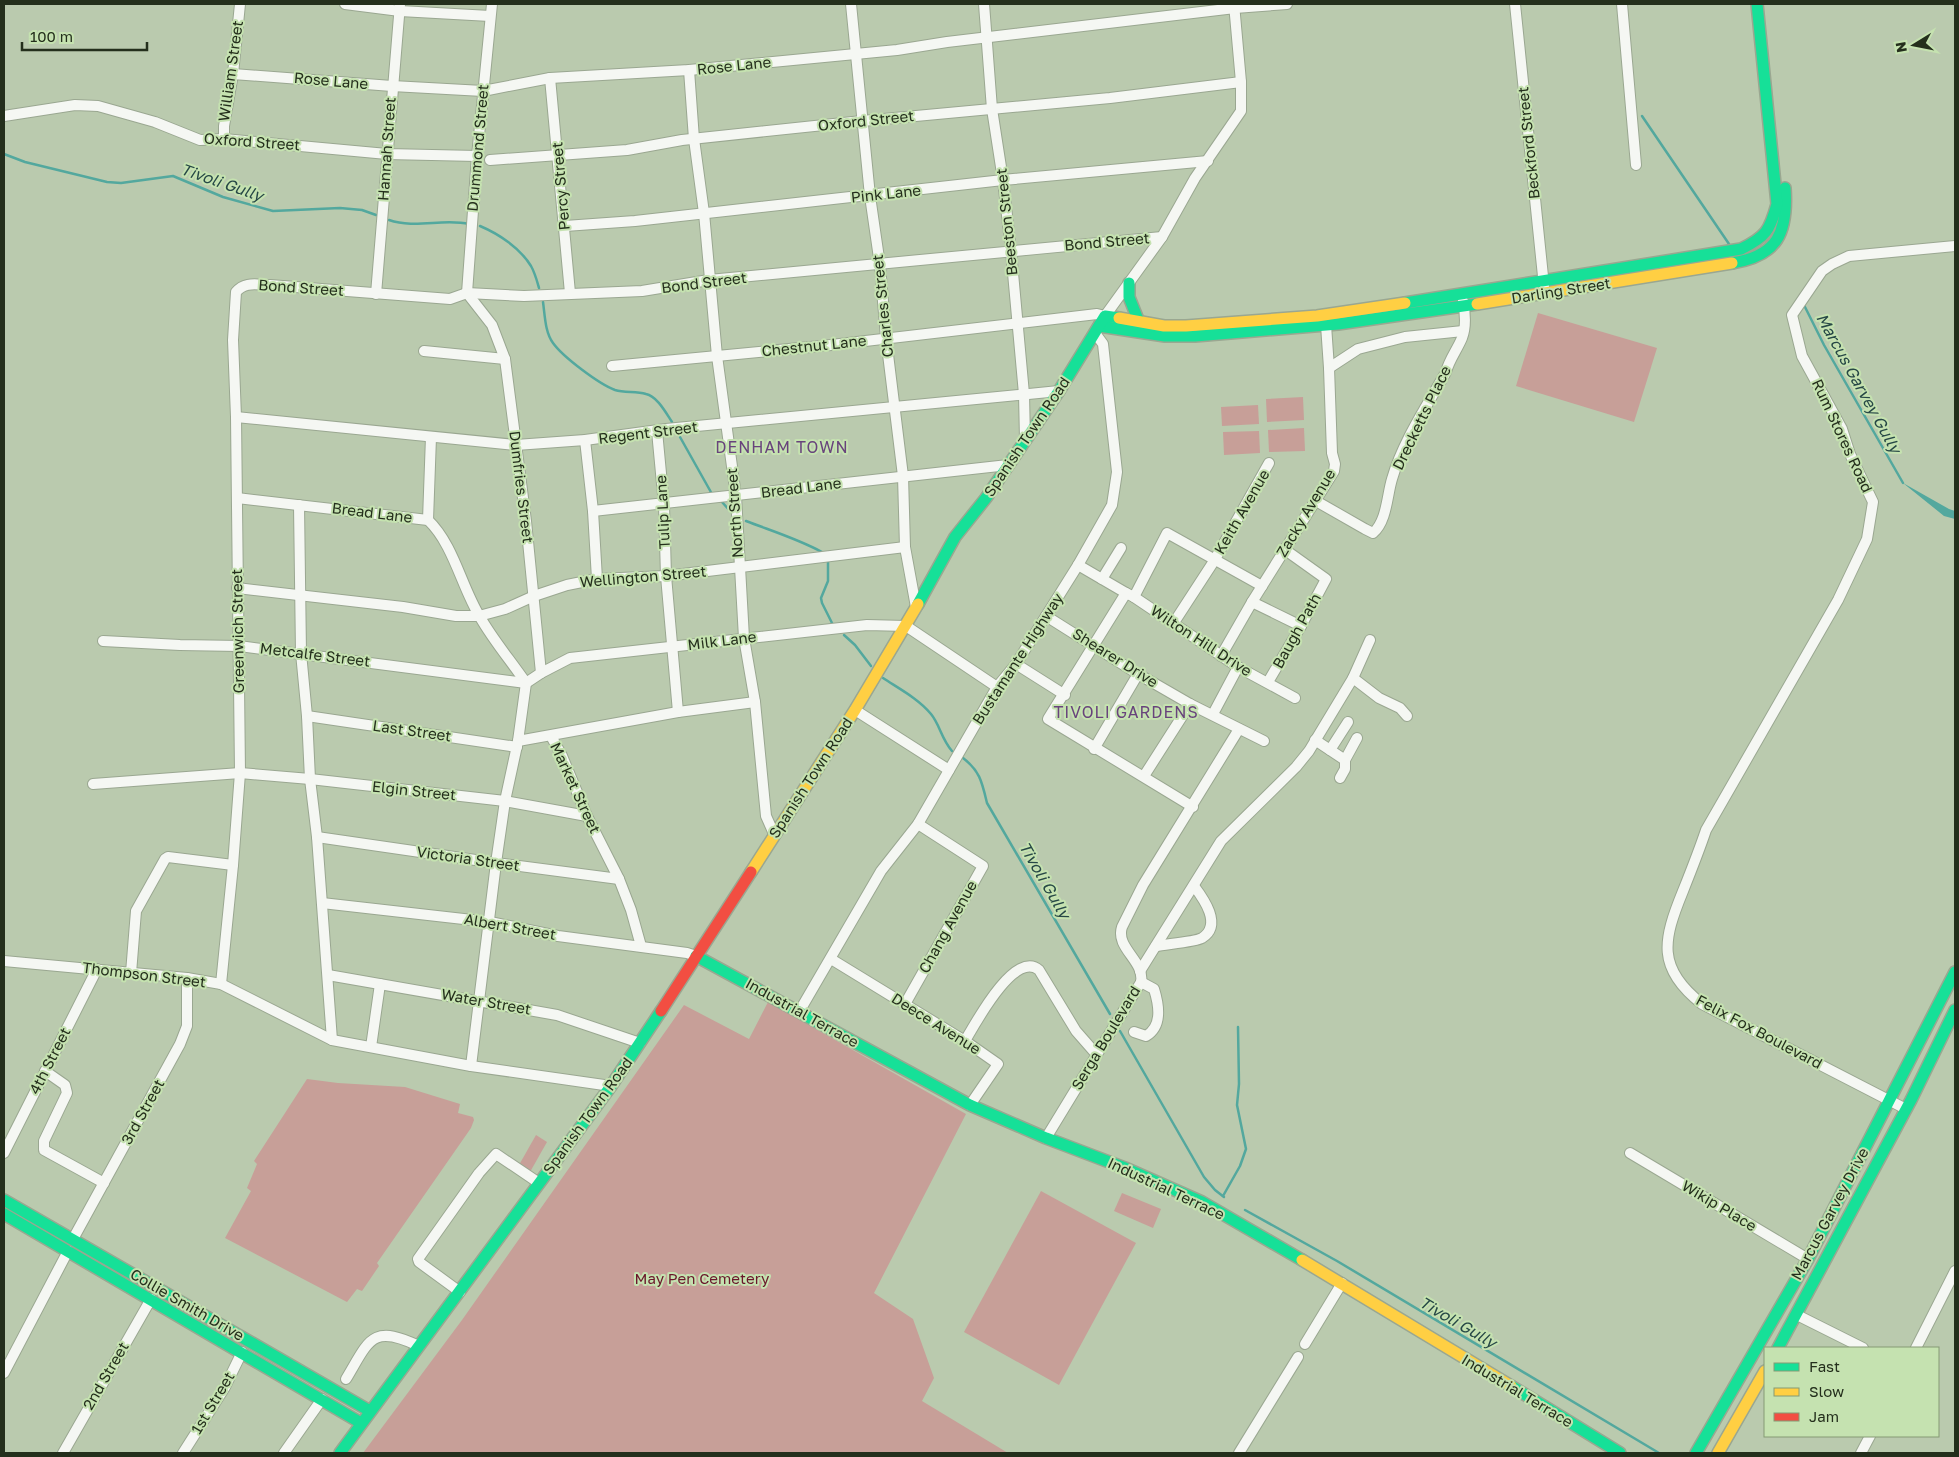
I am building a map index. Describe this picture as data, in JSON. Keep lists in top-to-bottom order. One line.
{"streets":{"main road":["Darling Street","Spanish Town Road","Industrial Terrace","Marcus Garvey Drive","Collie Smith Drive"],"street":["Rose Lane","William Street","Oxford Street","Beckford Street","Drummond Street","Hannah Street","Percy Street","Pink Lane","Beeston Street","Bond Street","Charles Street","Chestnut Lane","Drecketts Place","Regent Street","Rum Stores Road","Dumfries Street","Bread Lane","Tulip Lane","Keith Avenue","North Street","Zacky Avenue","Wellington Street","Greenwich Street","Baugh Path","Milk Lane","Wilton Hill Drive","Metcalfe Street","Shearer Drive","Bustamante Highway","Last Street","Market Street","Elgin Street","Victoria Street","Albert Street","Chang Avenue","Thompson Street","Water Street","Deece Avenue","Felix Fox Boulevard","Serga Boulevard","4th Street","3rd Street","Wikip Place","2nd Street","1st Street"]},"crossings":[["Rose Lane","William Street"],["Rose Lane","Drummond Street"],["Rose Lane","Hannah Street"],["Rose Lane","Percy Street"],["Rose Lane","Beeston Street"],["Rose Lane","Charles Street"],["Rose Lane","Spanish Town Road"],["Rose Lane","North Street"],["William Street","Oxford Street"],["Oxford Street","Drummond Street"],["Oxford Street","Hannah Street"],["Oxford Street","Percy Street"],["Oxford Street","Beeston Street"],["Oxford Street","Charles Street"],["Oxford Street","Spanish Town Road"],["Oxford Street","North Street"],["Beckford Street","Darling Street"],["Drummond Street","Bond Street"],["Drummond Street","Dumfries Street"],["Hannah Street","Bond Street"],["Percy Street","Pink Lane"],["Percy Street","Bond Street"],["Pink Lane","Beeston Street"],["Pink Lane","Charles Street"],["Pink Lane","Spanish Town Road"],["Pink Lane","North Street"],["Beeston Street","Bond Street"],["Beeston Street","Chestnut Lane"],["Beeston Street","Regent Street"],["Beeston Street","Spanish Town Road"],["Bond Street","Charles Street"],["Bond Street","Spanish Town Road"],["Bond Street","Dumfries Street"],["Bond Street","North Street"],["Bond Street","Greenwich Street"],["Darling Street","Chestnut Lane"],["Darling Street","Drecketts Place"],["Darling Street","Spanish Town Road"],["Darling Street","Zacky Avenue"],["Darling Street","Bustamante Highway"],["Charles Street","Chestnut Lane"],["Charles Street","Regent Street"],["Charles Street","Spanish Town Road"],["Charles Street","Bread Lane"],["Charles Street","Wellington Street"],["Chestnut Lane","Spanish Town Road"],["Chestnut Lane","North Street"],["Chestnut Lane","Bustamante Highway"],["Drecketts Place","Zacky Avenue"],["Regent Street","Spanish Town Road"],["Regent Street","Dumfries Street"],["Regent Street","Tulip Lane"],["Regent Street","North Street"],["Regent Street","Greenwich Street"],["Rum Stores Road","Felix Fox Boulevard"],["Spanish Town Road","Bread Lane"],["Spanish Town Road","North Street"],["Spanish Town Road","Milk Lane"],["Spanish Town Road","Bustamante Highway"],["Spanish Town Road","Albert Street"],["Spanish Town Road","Thompson Street"],["Spanish Town Road","Water Street"],["Spanish Town Road","Industrial Terrace"],["Spanish Town Road","Collie Smith Drive"],["Dumfries Street","Wellington Street"],["Dumfries Street","Milk Lane"],["Bread Lane","Tulip Lane"],["Bread Lane","North Street"],["Bread Lane","Wellington Street"],["Bread Lane","Greenwich Street"],["Tulip Lane","Wellington Street"],["Tulip Lane","Milk Lane"],["Keith Avenue","Wilton Hill Drive"],["North Street","Wellington Street"],["North Street","Milk Lane"],["Zacky Avenue","Baugh Path"],["Zacky Avenue","Wilton Hill Drive"],["Wellington Street","Greenwich Street"],["Greenwich Street","Metcalfe Street"],["Greenwich Street","Elgin Street"],["Greenwich Street","Thompson Street"],["Baugh Path","Wilton Hill Drive"],["Wilton Hill Drive","Bustamante Highway"],["Shearer Drive","Bustamante Highway"],["Shearer Drive","Serga Boulevard"],["Bustamante Highway","Chang Avenue"],["Bustamante Highway","Industrial Terrace"],["Bustamante Highway","Deece Avenue"],["Last Street","Market Street"],["Market Street","Elgin Street"],["Market Street","Victoria Street"],["Market Street","Albert Street"],["Albert Street","Industrial Terrace"],["Chang Avenue","Deece Avenue"],["Thompson Street","4th Street"],["Thompson Street","3rd Street"],["Industrial Terrace","Deece Avenue"],["Industrial Terrace","Serga Boulevard"],["Felix Fox Boulevard","Marcus Garvey Drive"],["3rd Street","Collie Smith Drive"],["Wikip Place","Marcus Garvey Drive"],["Collie Smith Drive","2nd Street"],["Collie Smith Drive","1st Street"]],"districts":["DENHAM TOWN","TIVOLI GARDENS"],"water":["Tivoli Gully","Marcus Garvey Gully"],"parks":["May Pen Cemetery"],"legend":["Fast","Slow","Jam"],"scale_bar":"100 m","north":"left"}
